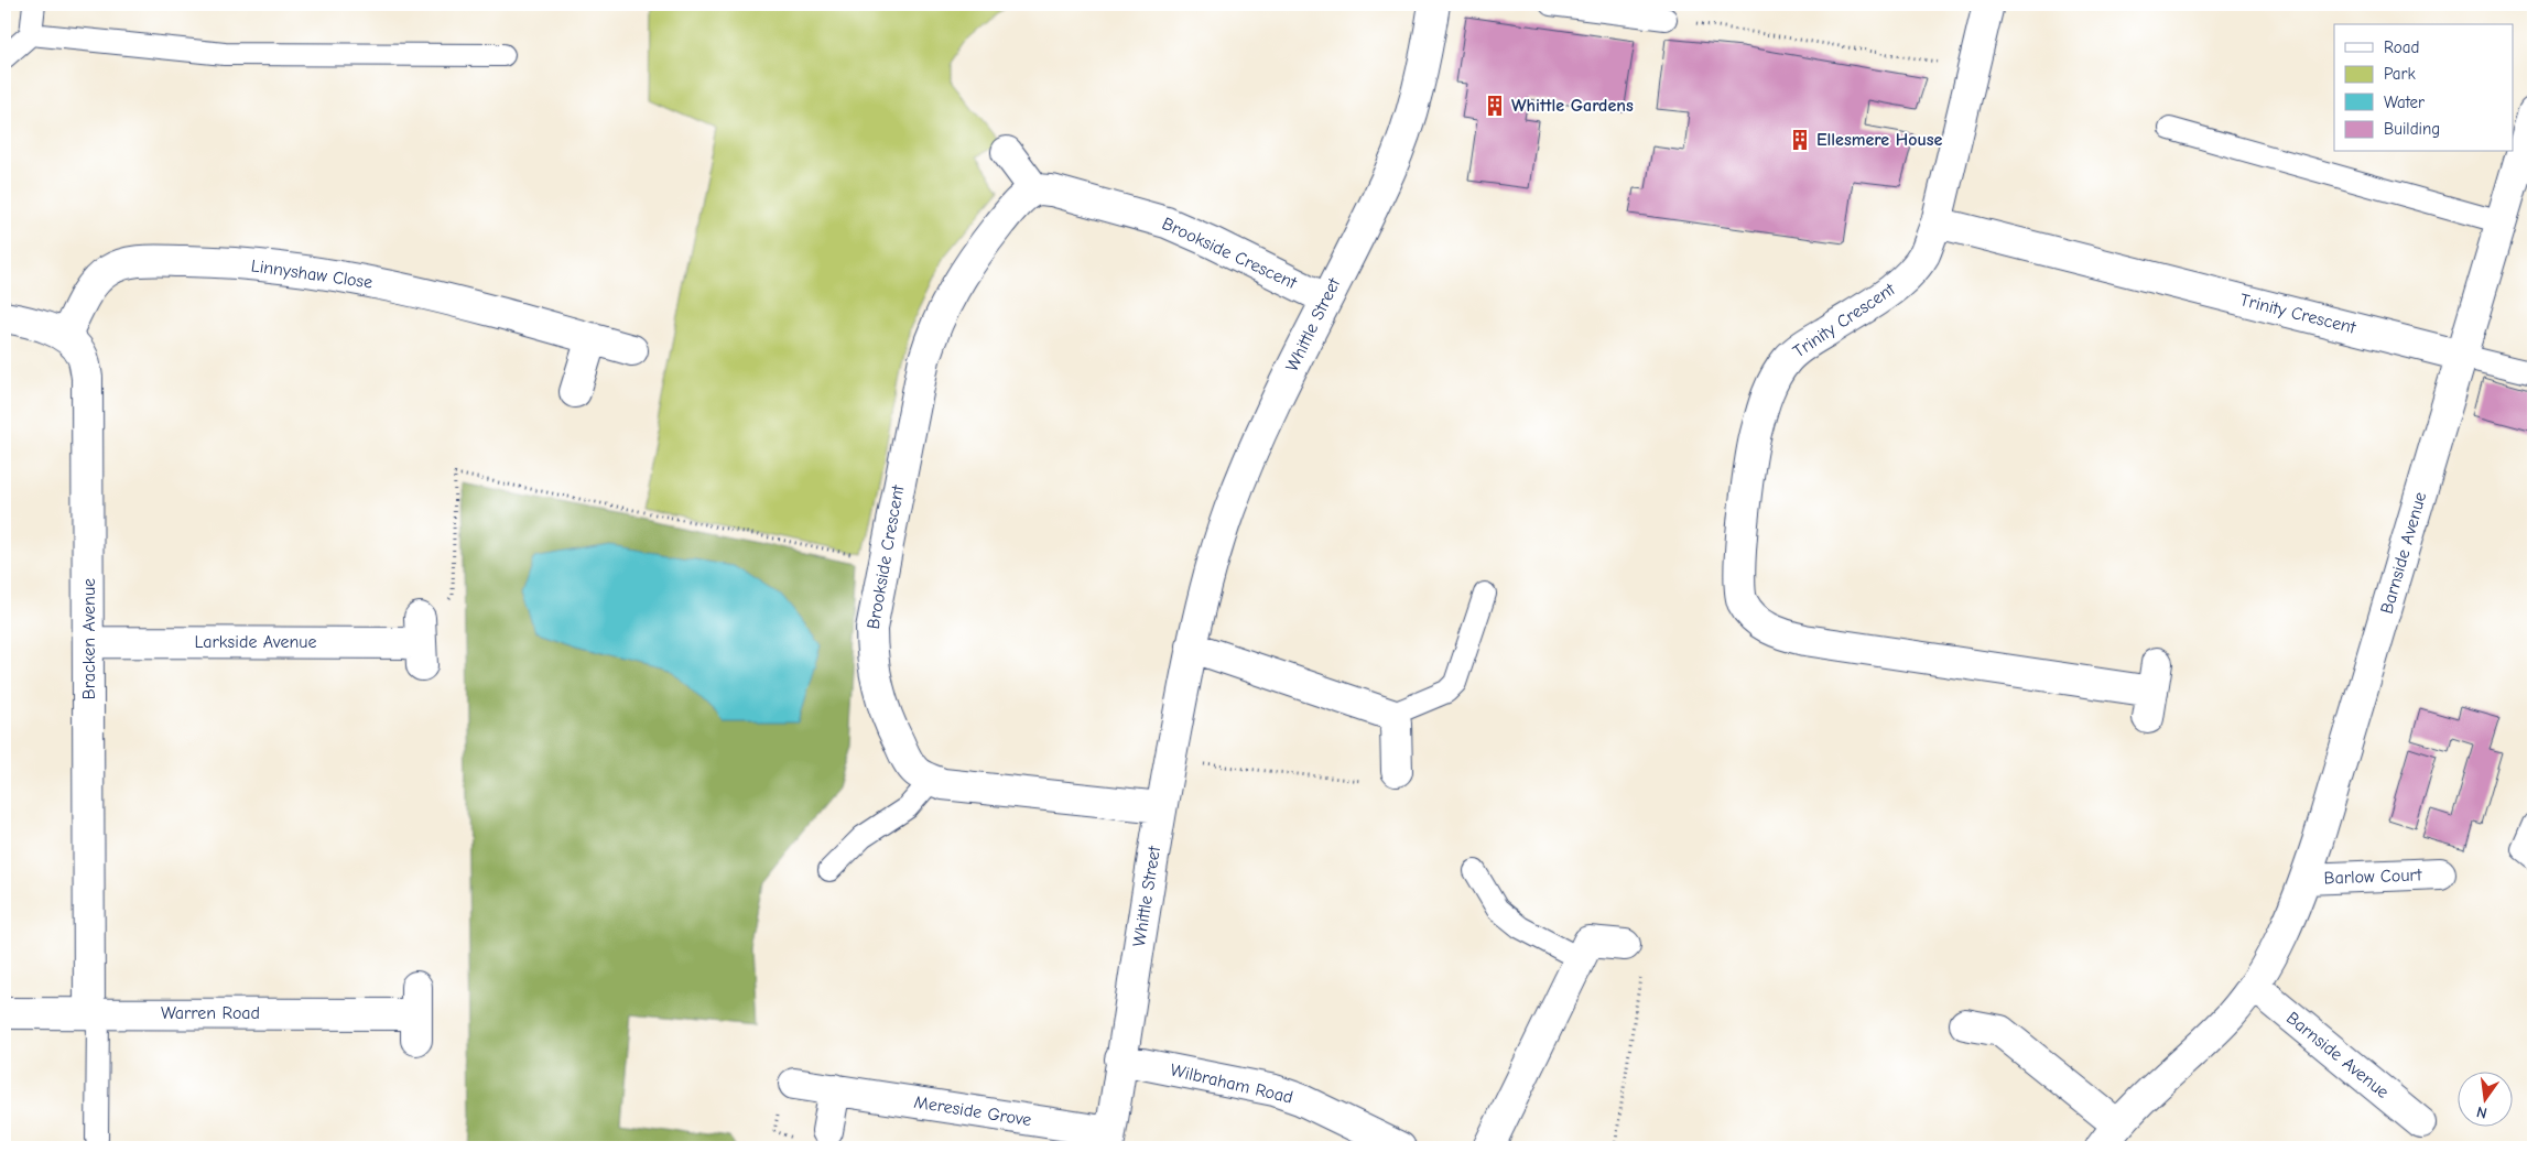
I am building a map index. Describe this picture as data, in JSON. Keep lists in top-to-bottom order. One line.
{"streets":{"street":["Brookside Crescent","Linnyshaw Close","Trinity Crescent","Whittle Street","Barnside Avenue","Bracken Avenue","Larkside Avenue","Barlow Court","Warren Road","Wilbraham Road","Mereside Grove"]},"crossings":[["Brookside Crescent","Whittle Street"],["Linnyshaw Close","Bracken Avenue"],["Trinity Crescent","Barnside Avenue"],["Whittle Street","Wilbraham Road"],["Whittle Street","Mereside Grove"],["Barnside Avenue","Barlow Court"],["Bracken Avenue","Larkside Avenue"],["Bracken Avenue","Warren Road"]],"places":{"building":["Whittle Gardens","Ellesmere House"]},"legend":["Road","Park","Water","Building"],"north":"bottom"}
